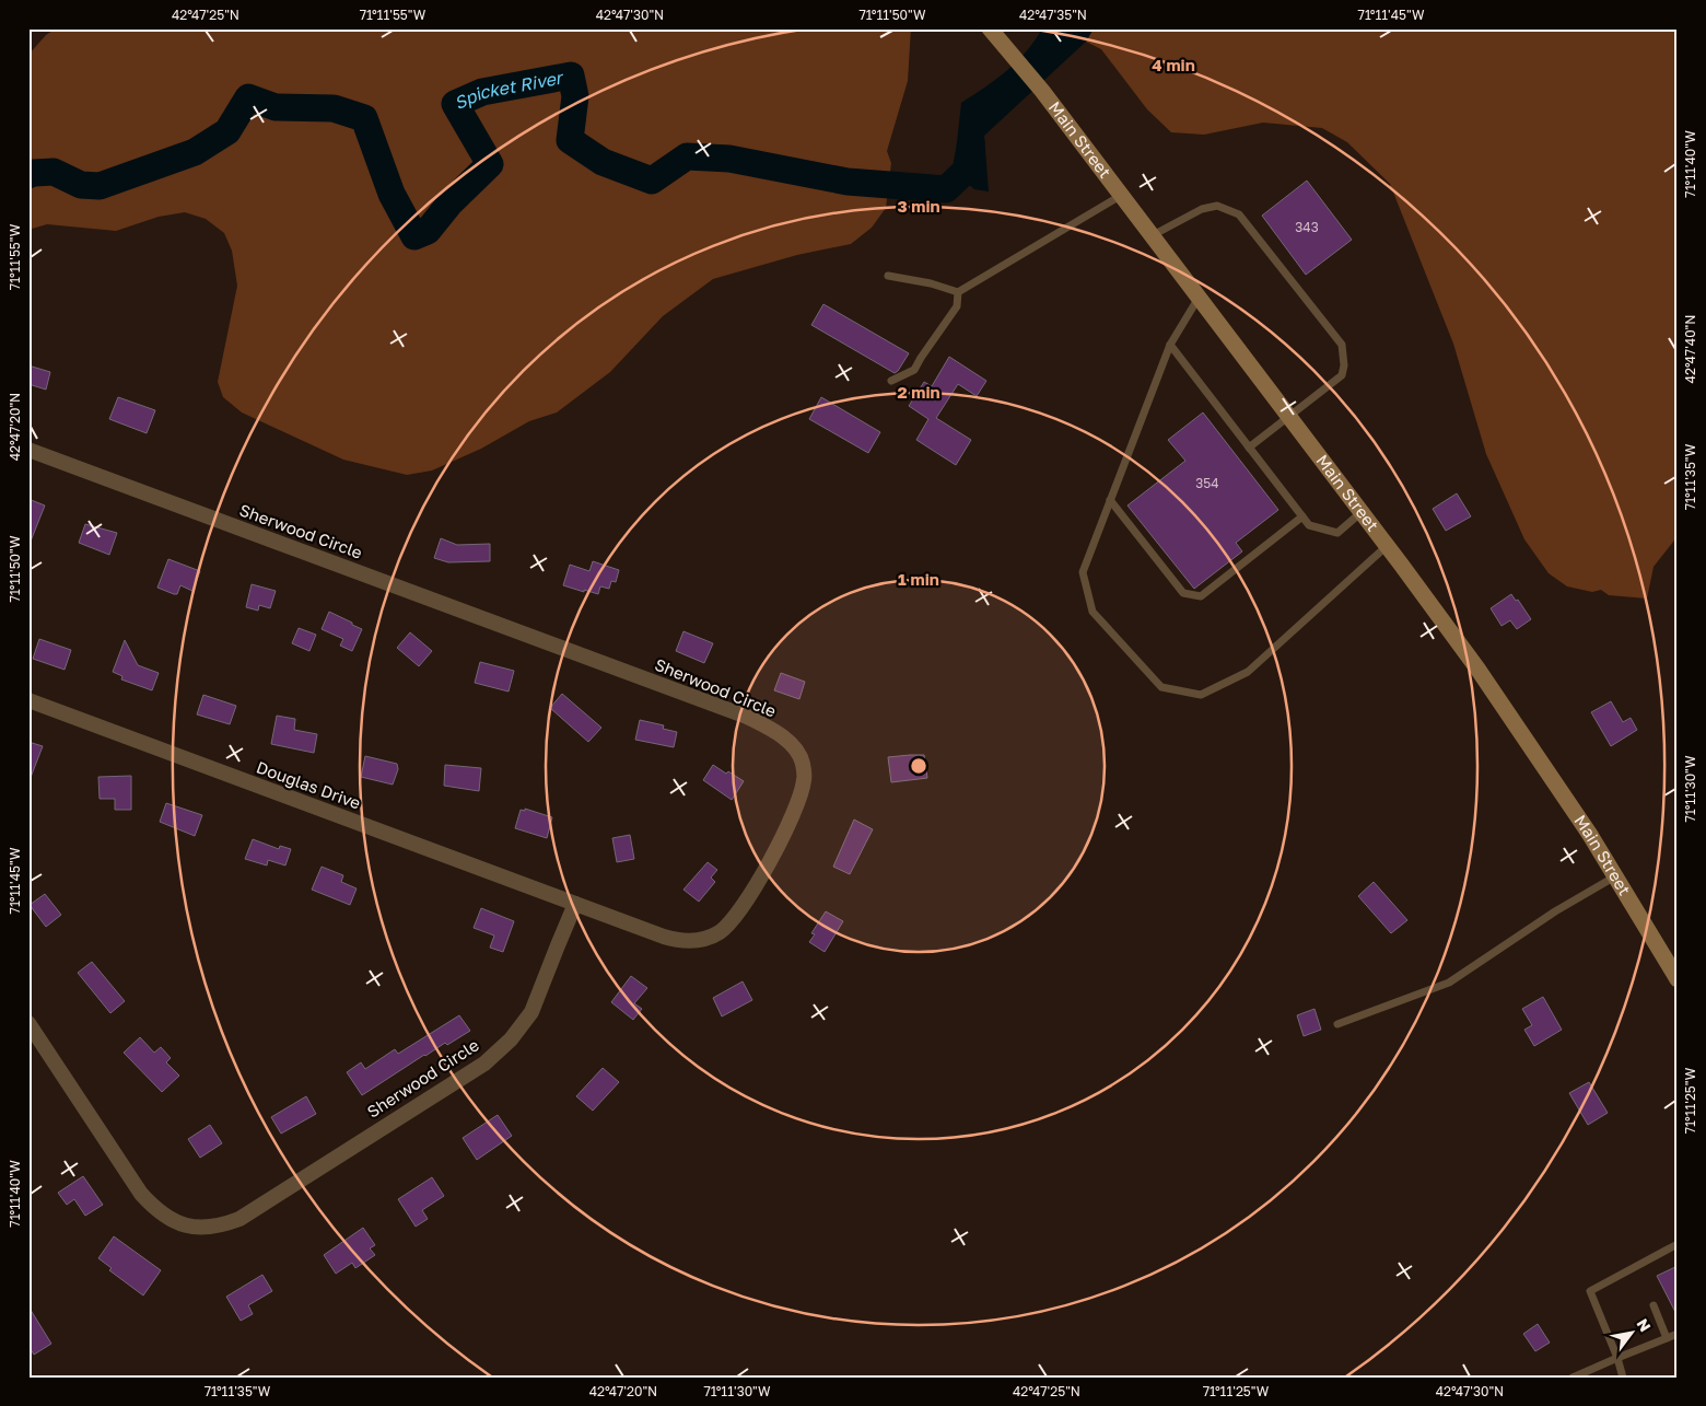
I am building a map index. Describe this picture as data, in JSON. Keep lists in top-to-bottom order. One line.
{"streets":{"main road":["Main Street"],"street":["Sherwood Circle","Douglas Drive"]},"crossings":[["Sherwood Circle","Douglas Drive"]],"water":["Spicket River"],"house_numbers":["343","354"],"north":"top right","coordinates":["42°47'25\"N","71°11'55\"W","42°47'30\"N","71°11'50\"W","42°47'35\"N","71°11'45\"W","71°11'40\"W","42°47'40\"N","42°47'20\"N","71°11'35\"W","71°11'30\"W","71°11'25\"W"],"rings":["4 min","3 min","2 min","1 min"]}
